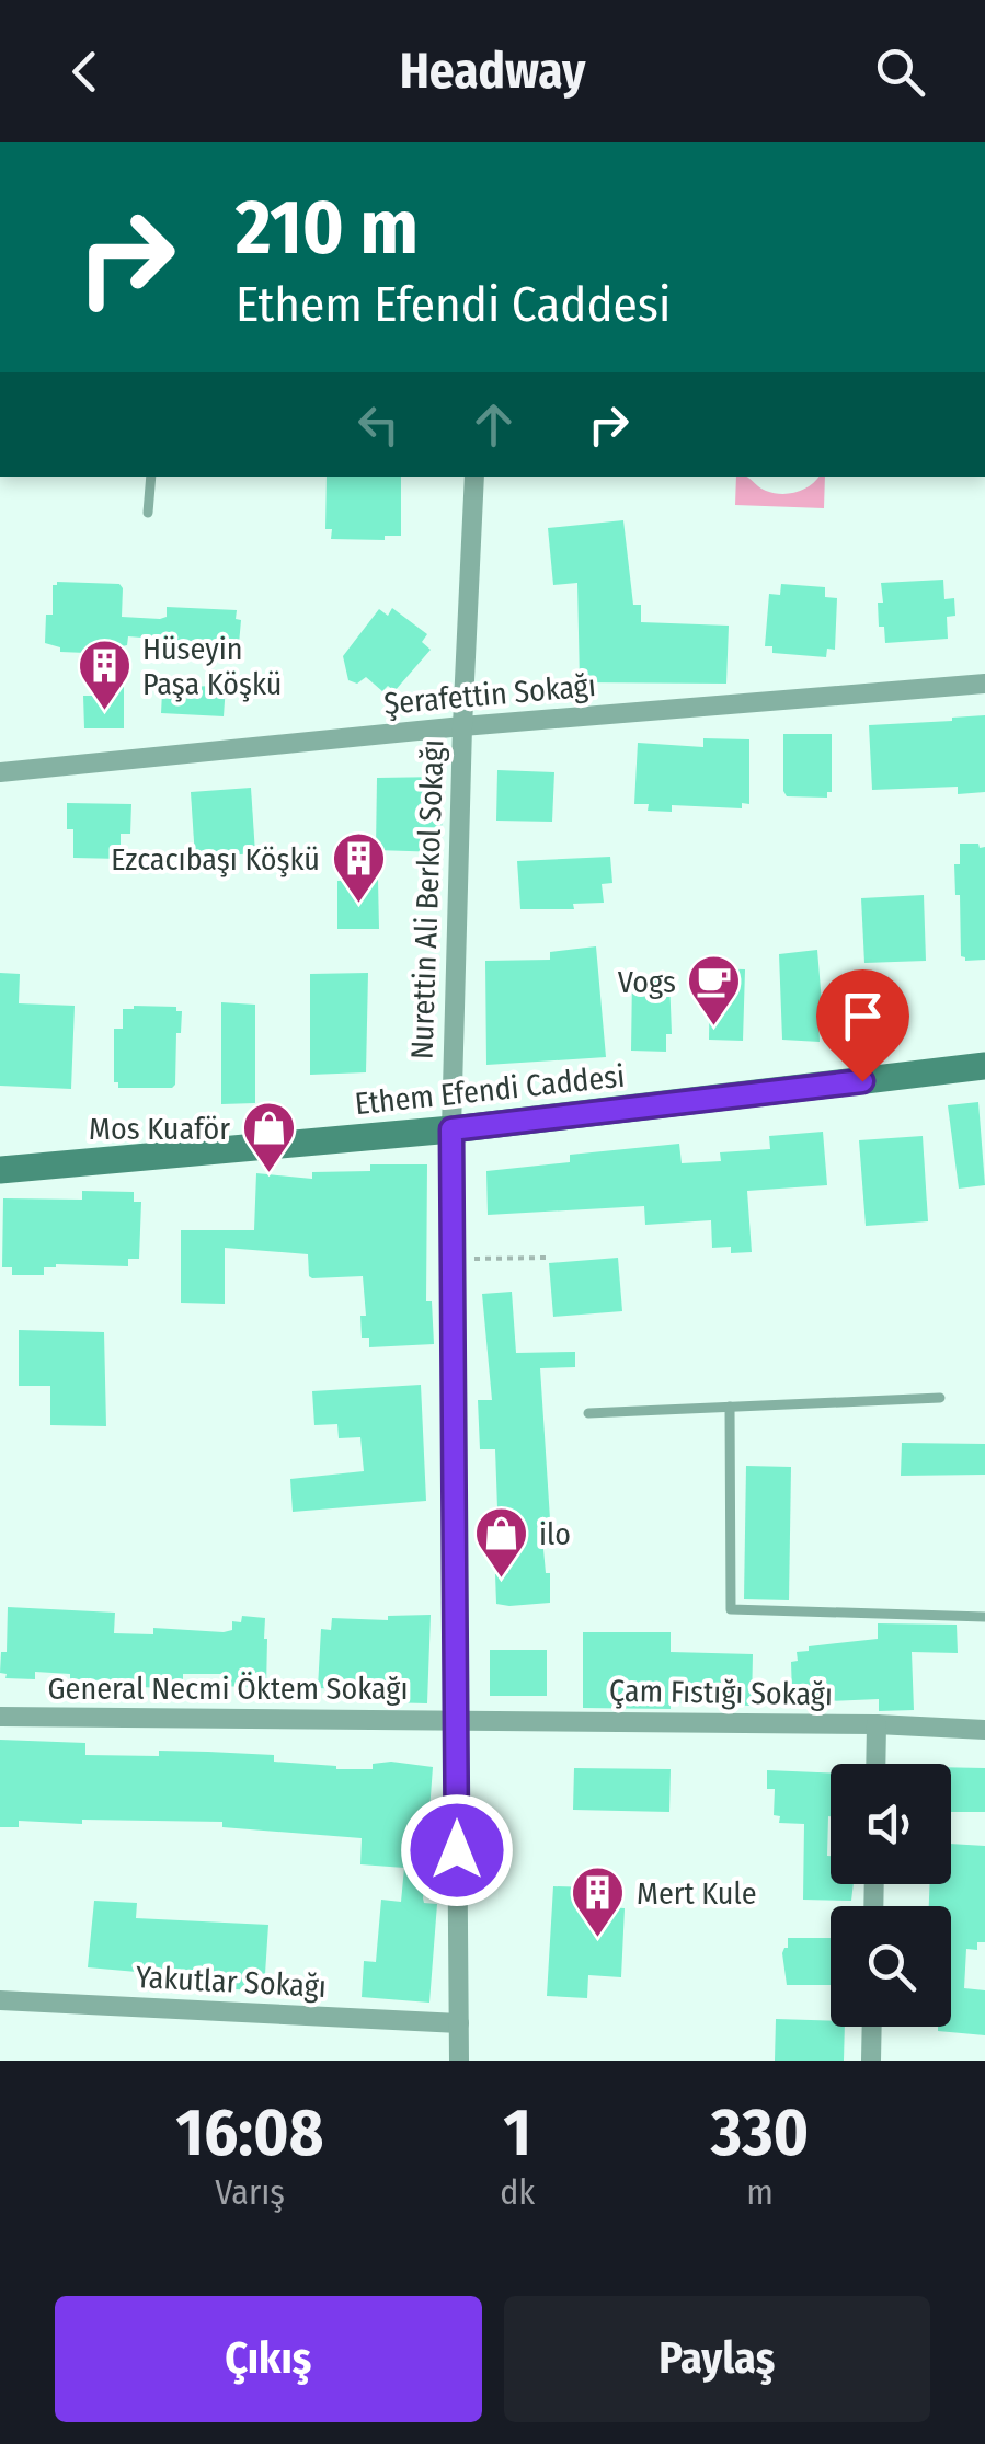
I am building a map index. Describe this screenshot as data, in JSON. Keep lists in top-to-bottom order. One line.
{"streets":{"main road":["Ethem Efendi Caddesi"],"street":["Şerafettin Sokağı","Nurettin Ali Berkol Sokağı","General Necmi Öktem Sokağı","Çam Fıstığı Sokağı","Yakutlar Sokağı"]},"crossings":[["Şerafettin Sokağı","Nurettin Ali Berkol Sokağı"],["Nurettin Ali Berkol Sokağı","Ethem Efendi Caddesi"],["Nurettin Ali Berkol Sokağı","General Necmi Öktem Sokağı"],["Nurettin Ali Berkol Sokağı","Çam Fıstığı Sokağı"],["Nurettin Ali Berkol Sokağı","Yakutlar Sokağı"],["General Necmi Öktem Sokağı","Çam Fıstığı Sokağı"]],"places":{"building":["Hüseyin Paşa Köşkü","Ezcacıbaşı Köşkü","Mert Kule"],"cafe":["Vogs"],"shop":["Mos Kuaför","ilo"]},"page":{"header":"Headway","turn":["210 m","Ethem Efendi Caddesi"],"eta":["16:08","Varış","1","dk","330","m"],"buttons":["Çıkış","Paylaş"]}}
